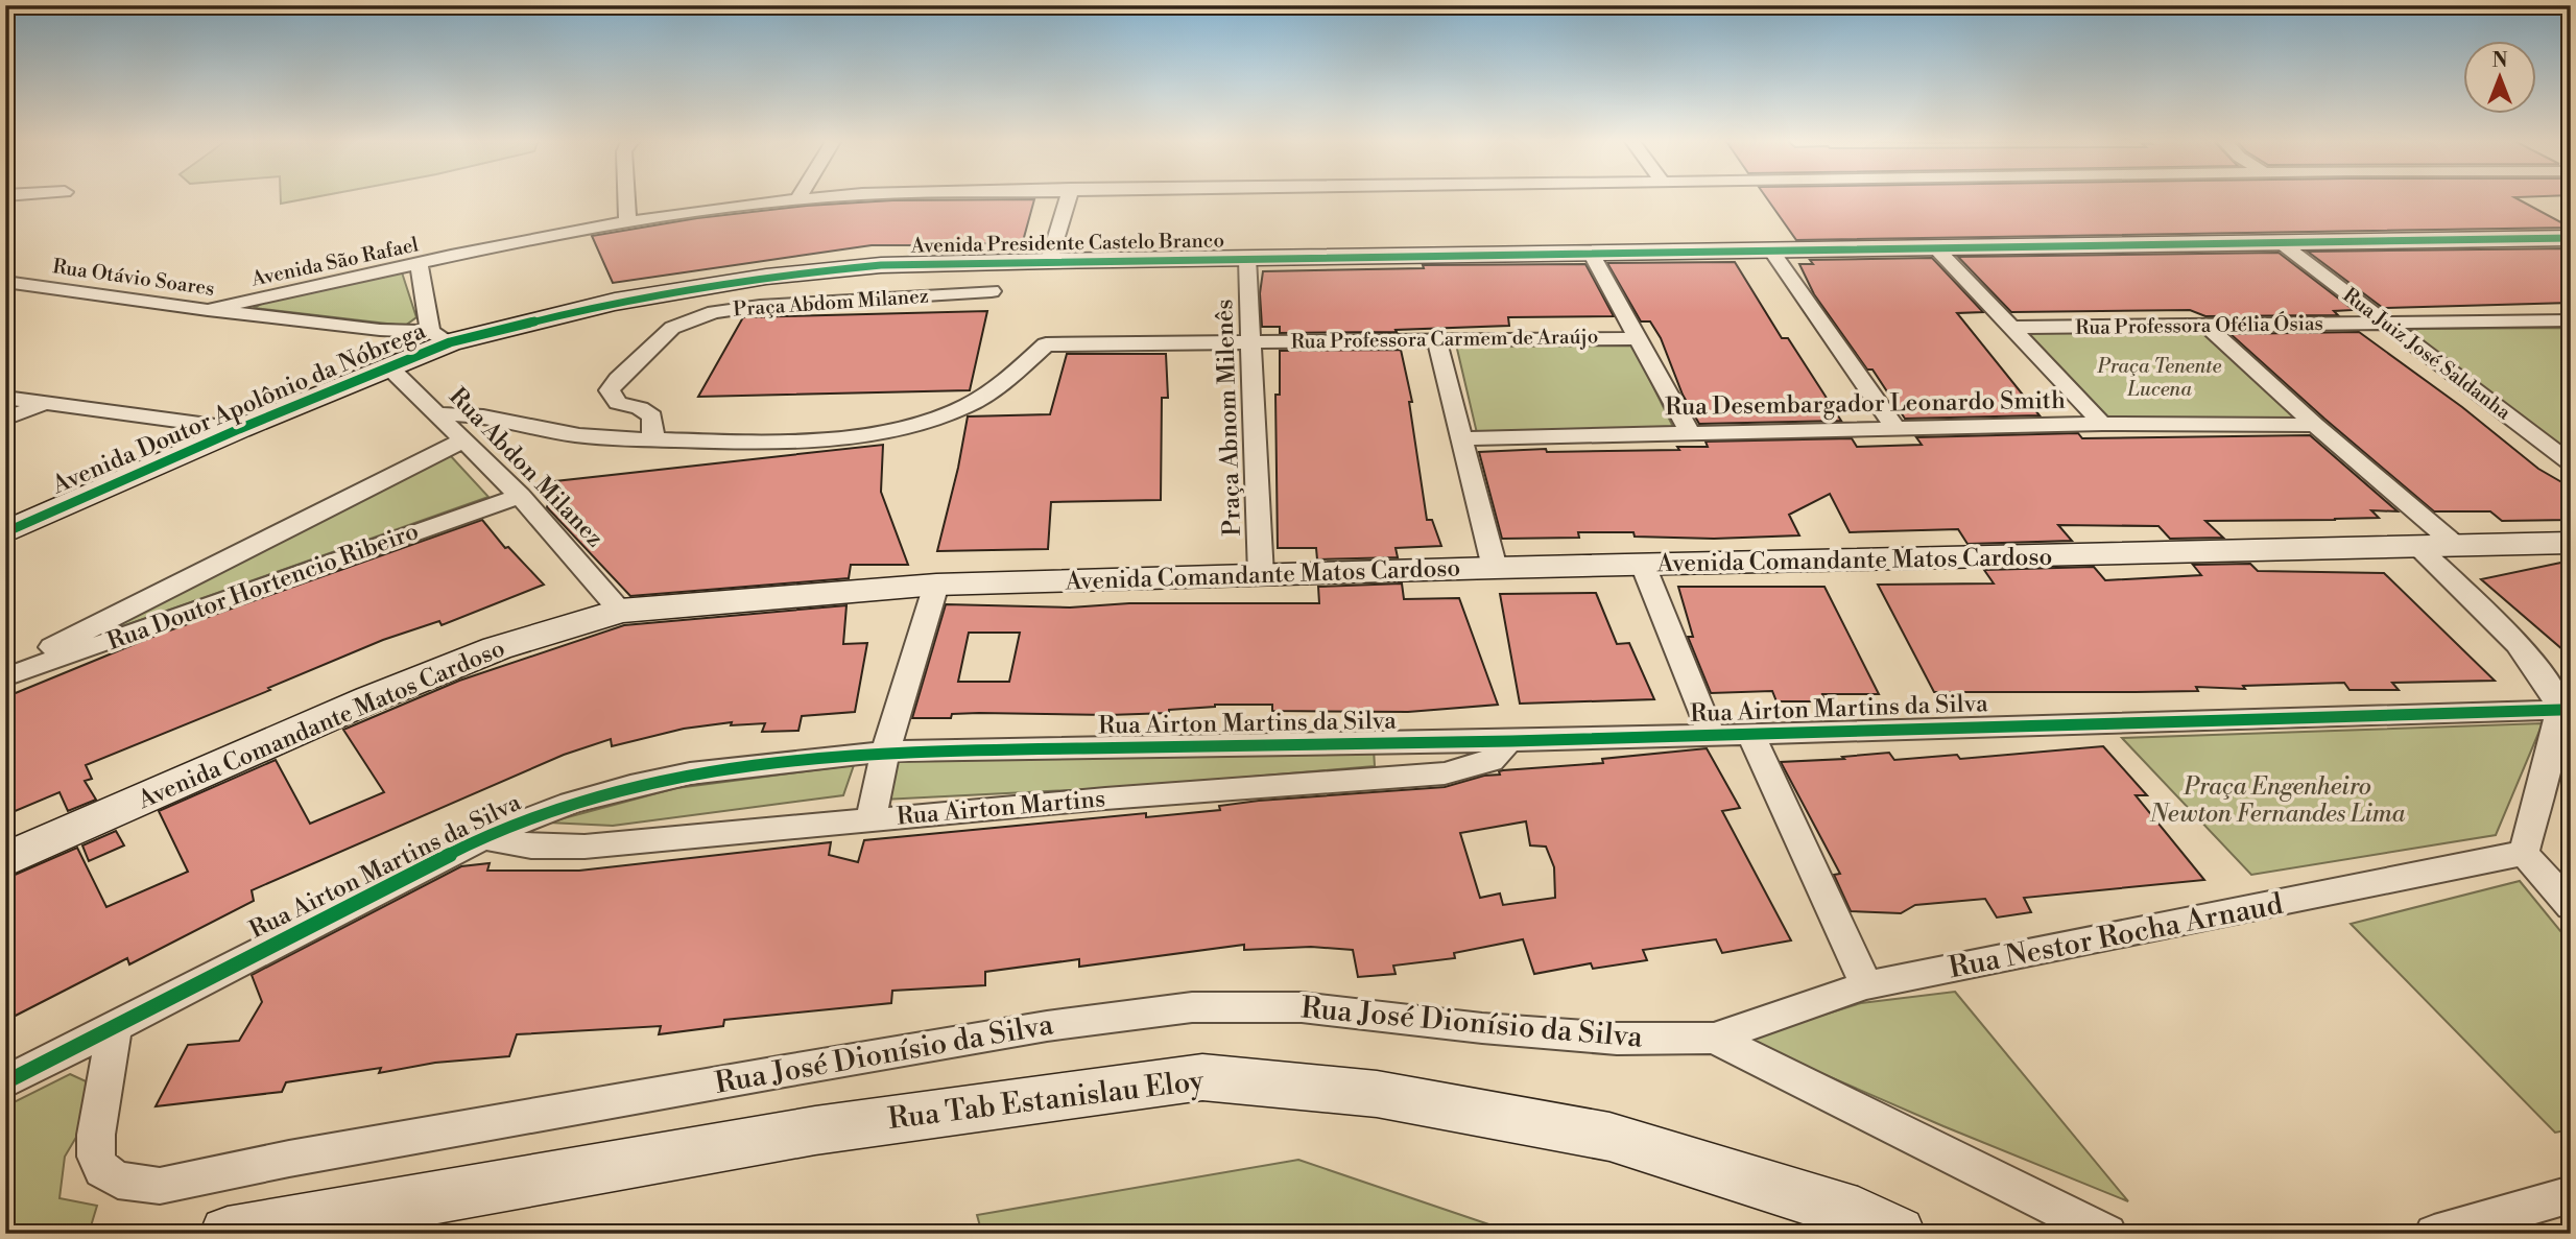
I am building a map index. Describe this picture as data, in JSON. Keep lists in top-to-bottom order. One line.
{"streets":{"main road":["Avenida Presidente Castelo Branco","Avenida Doutor Apolônio da Nóbrega","Avenida Comandante Matos Cardoso","Rua Tab Estanislau Eloy"],"street":["Avenida São Rafael","Rua Otávio Soares","Praça Abdom Milanez","Rua Professora Ofélia Ósias","Rua Professora Carmem de Araújo","Rua Juiz José Saldanha","Rua Desembargador Leonardo Smith","Praça Abnom Milenês","Rua Abdon Milanez","Rua Doutor Hortencio Ribeiro","Rua Airton Martins da Silva","Rua Airton Martins","Rua Nestor Rocha Arnaud","Rua José Dionísio da Silva"]},"crossings":[["Avenida Presidente Castelo Branco","Rua Otávio Soares"],["Avenida Presidente Castelo Branco","Rua Juiz José Saldanha"],["Avenida Presidente Castelo Branco","Avenida Doutor Apolônio da Nóbrega"],["Avenida Presidente Castelo Branco","Praça Abnom Milenês"],["Avenida São Rafael","Rua Otávio Soares"],["Rua Otávio Soares","Avenida Doutor Apolônio da Nóbrega"],["Rua Professora Ofélia Ósias","Rua Juiz José Saldanha"],["Rua Professora Carmem de Araújo","Praça Abnom Milenês"],["Avenida Doutor Apolônio da Nóbrega","Rua Abdon Milanez"],["Praça Abnom Milenês","Avenida Comandante Matos Cardoso"],["Rua Abdon Milanez","Avenida Comandante Matos Cardoso"],["Rua Abdon Milanez","Rua Doutor Hortencio Ribeiro"],["Rua Airton Martins da Silva","Rua Airton Martins"],["Rua Airton Martins da Silva","Rua José Dionísio da Silva"],["Rua Nestor Rocha Arnaud","Rua José Dionísio da Silva"]],"parks":["Praça Tenente Lucena","Praça Engenheiro Newton Fernandes Lima"],"north":"top"}
